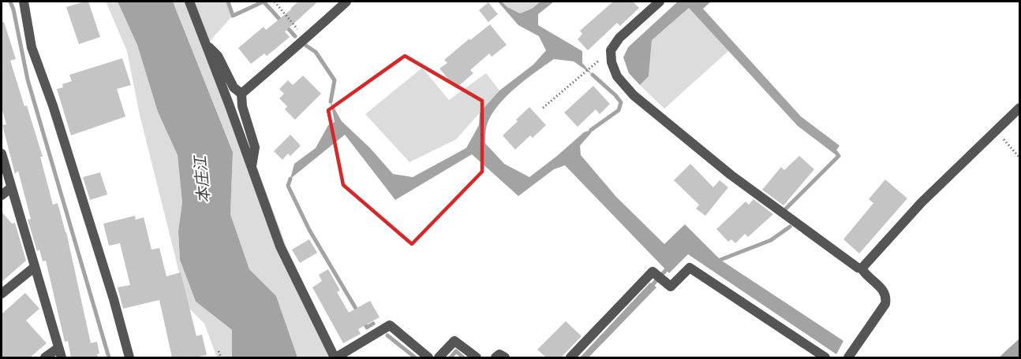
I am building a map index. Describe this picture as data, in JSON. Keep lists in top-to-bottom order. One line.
{"water":["本庄江"]}
